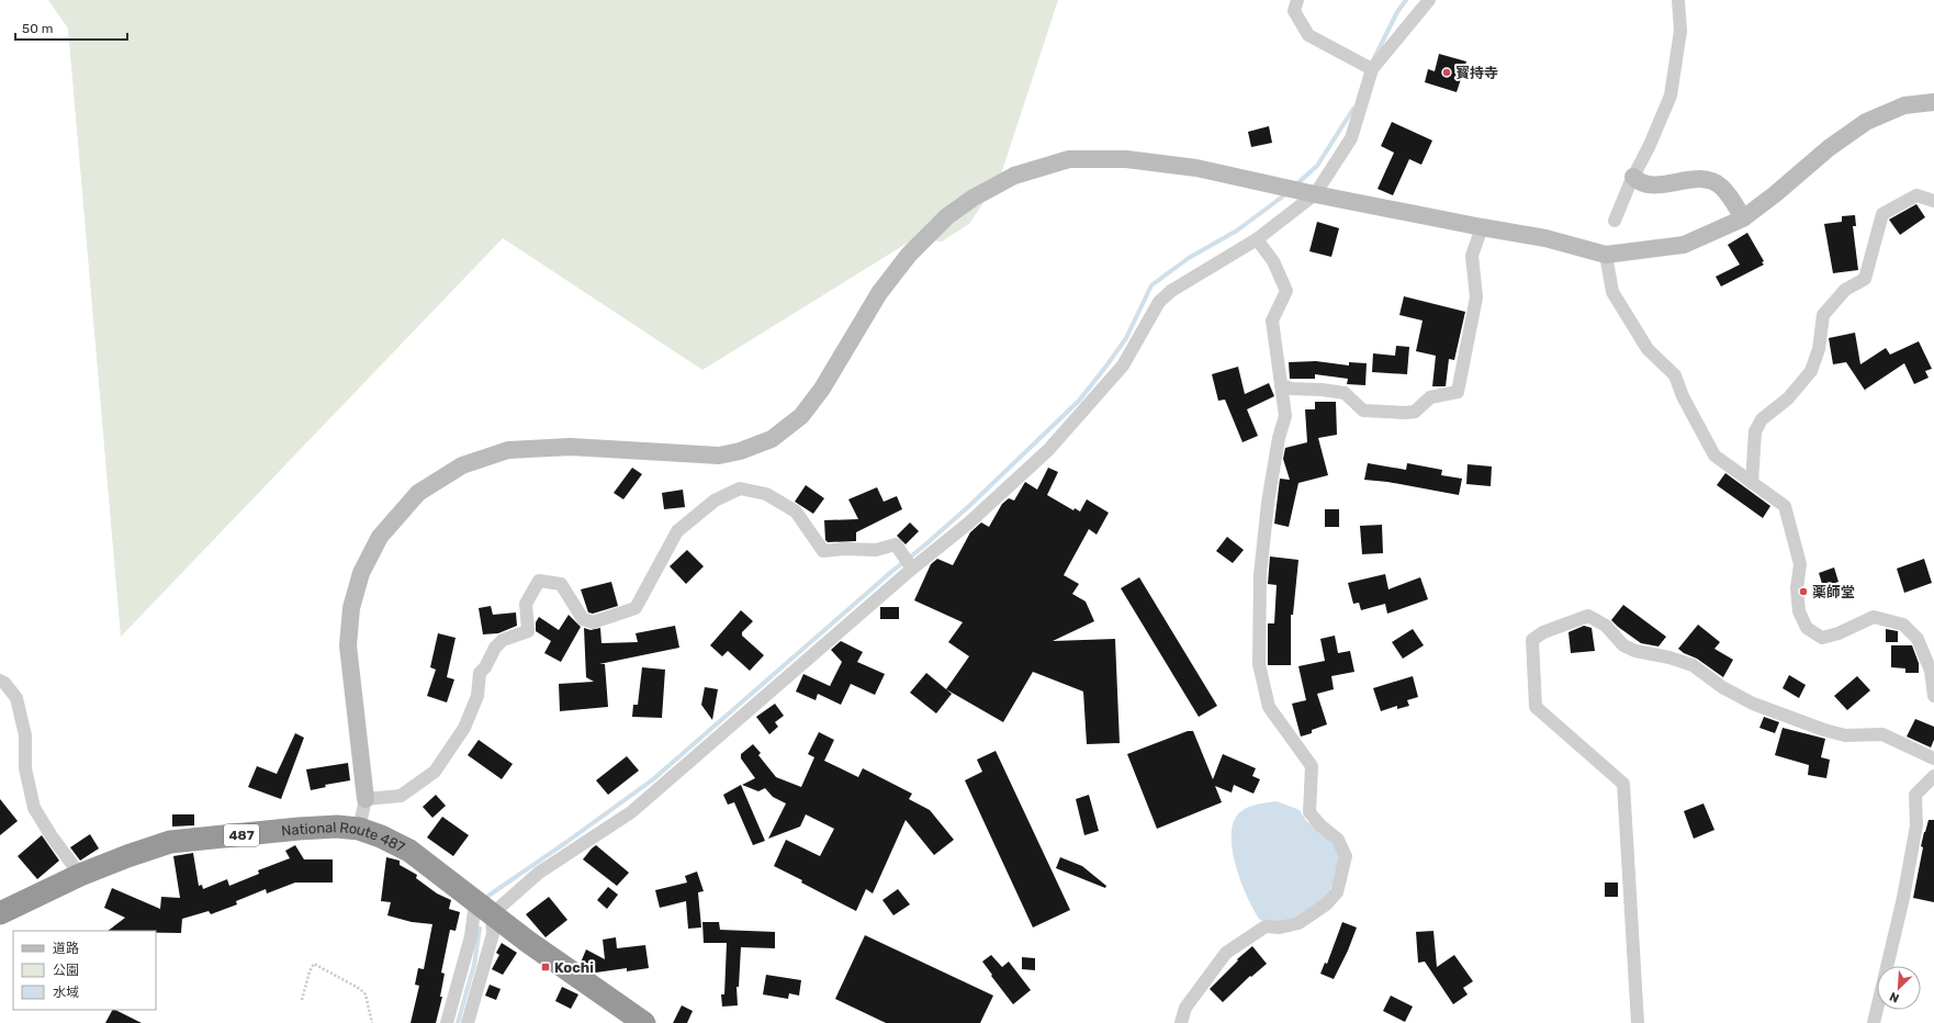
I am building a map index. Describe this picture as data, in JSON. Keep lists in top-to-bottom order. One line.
{"streets":{"highway":["487","National Route 487"]},"places":{"other":["寳持寺","薬師堂"],"transit":["Kochi"]},"legend":["道路","公園","水域"],"scale_bar":"50 m","north":"bottom left"}
